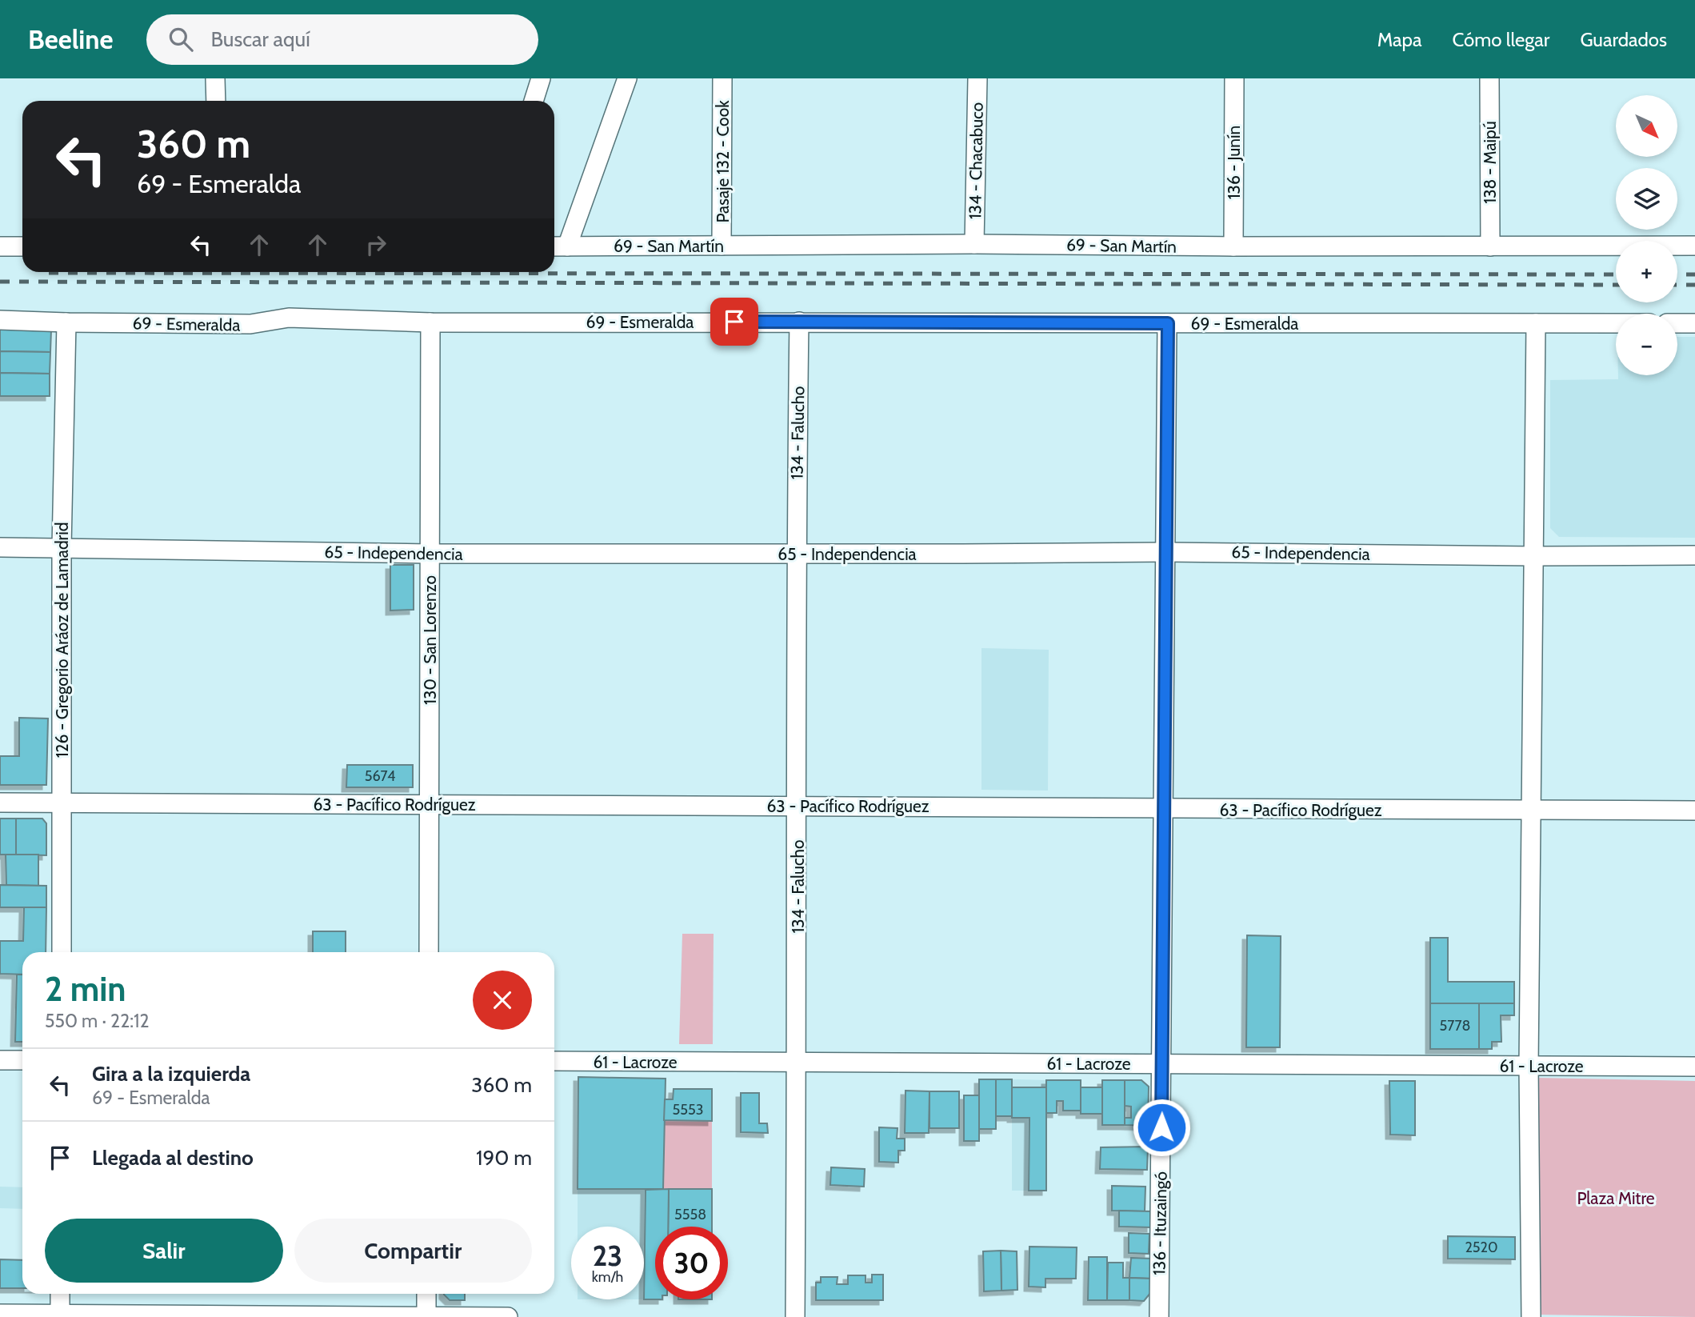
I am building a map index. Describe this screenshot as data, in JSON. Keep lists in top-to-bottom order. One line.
{"streets":{"street":["134 - Chacabuco","Pasaje 132 - Cook","136 - Junín","138 - Maipú","69 - San Martín","69 - Esmeralda","134 - Falucho","65 - Independencia","126 - Gregorio Aráoz de Lamadrid","130 - San Lorenzo","63 - Pacífico Rodríguez","61 - Lacroze","136 - Ituzaingó"]},"crossings":[["134 - Chacabuco","69 - San Martín"],["Pasaje 132 - Cook","69 - San Martín"],["136 - Junín","69 - San Martín"],["138 - Maipú","69 - San Martín"],["69 - Esmeralda","134 - Falucho"],["69 - Esmeralda","126 - Gregorio Aráoz de Lamadrid"],["69 - Esmeralda","130 - San Lorenzo"],["69 - Esmeralda","136 - Ituzaingó"],["134 - Falucho","65 - Independencia"],["134 - Falucho","63 - Pacífico Rodríguez"],["134 - Falucho","61 - Lacroze"],["65 - Independencia","126 - Gregorio Aráoz de Lamadrid"],["65 - Independencia","130 - San Lorenzo"],["65 - Independencia","136 - Ituzaingó"],["126 - Gregorio Aráoz de Lamadrid","63 - Pacífico Rodríguez"],["130 - San Lorenzo","63 - Pacífico Rodríguez"],["63 - Pacífico Rodríguez","136 - Ituzaingó"],["61 - Lacroze","136 - Ituzaingó"]],"parks":["Plaza Mitre"],"house_numbers":["5674","5778","5553","5558","2520"],"north":"bottom right","page":{"header":"Beeline","search":"Buscar aquí","nav":["Mapa","Cómo llegar","Guardados"],"map_buttons":["+","−"],"turn":["360 m","69 - Esmeralda"],"heading":["2 min","550 m · 22:12"],"list":[{"name":"Gira a la izquierda","note":"69 - Esmeralda","value":"360 m"},{"name":"Llegada al destino","value":"190 m"}],"buttons":["Salir","Compartir"],"speed":"23 km/h","limit":"30"}}
